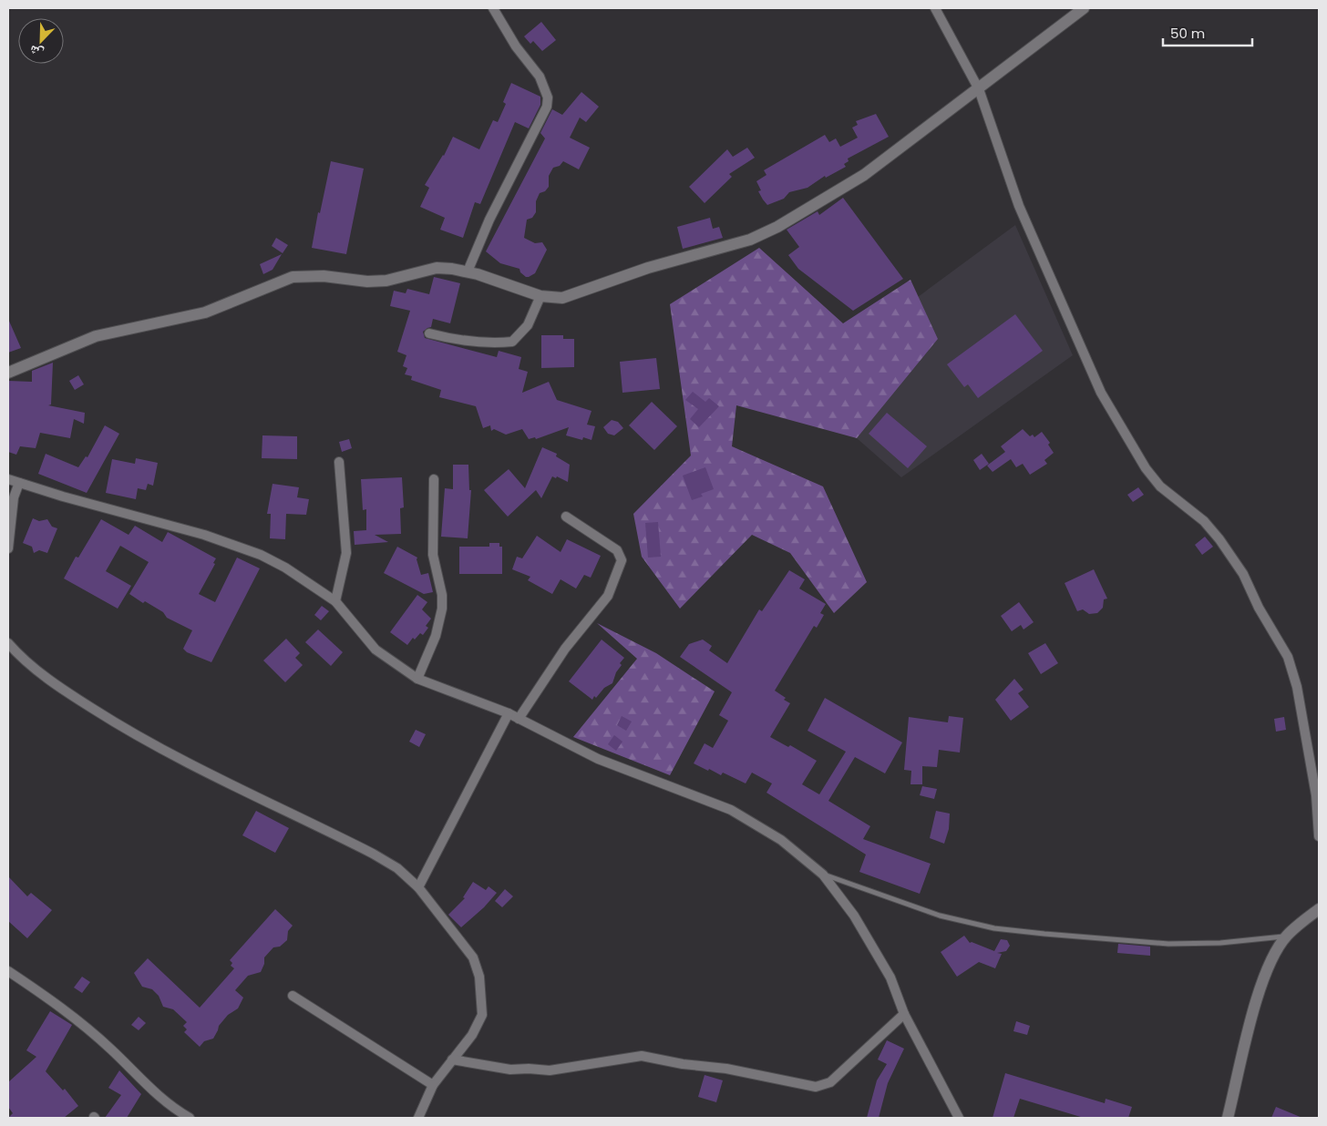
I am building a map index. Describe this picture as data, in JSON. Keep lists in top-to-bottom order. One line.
{"scale_bar":"50 m","north":"bottom left"}
